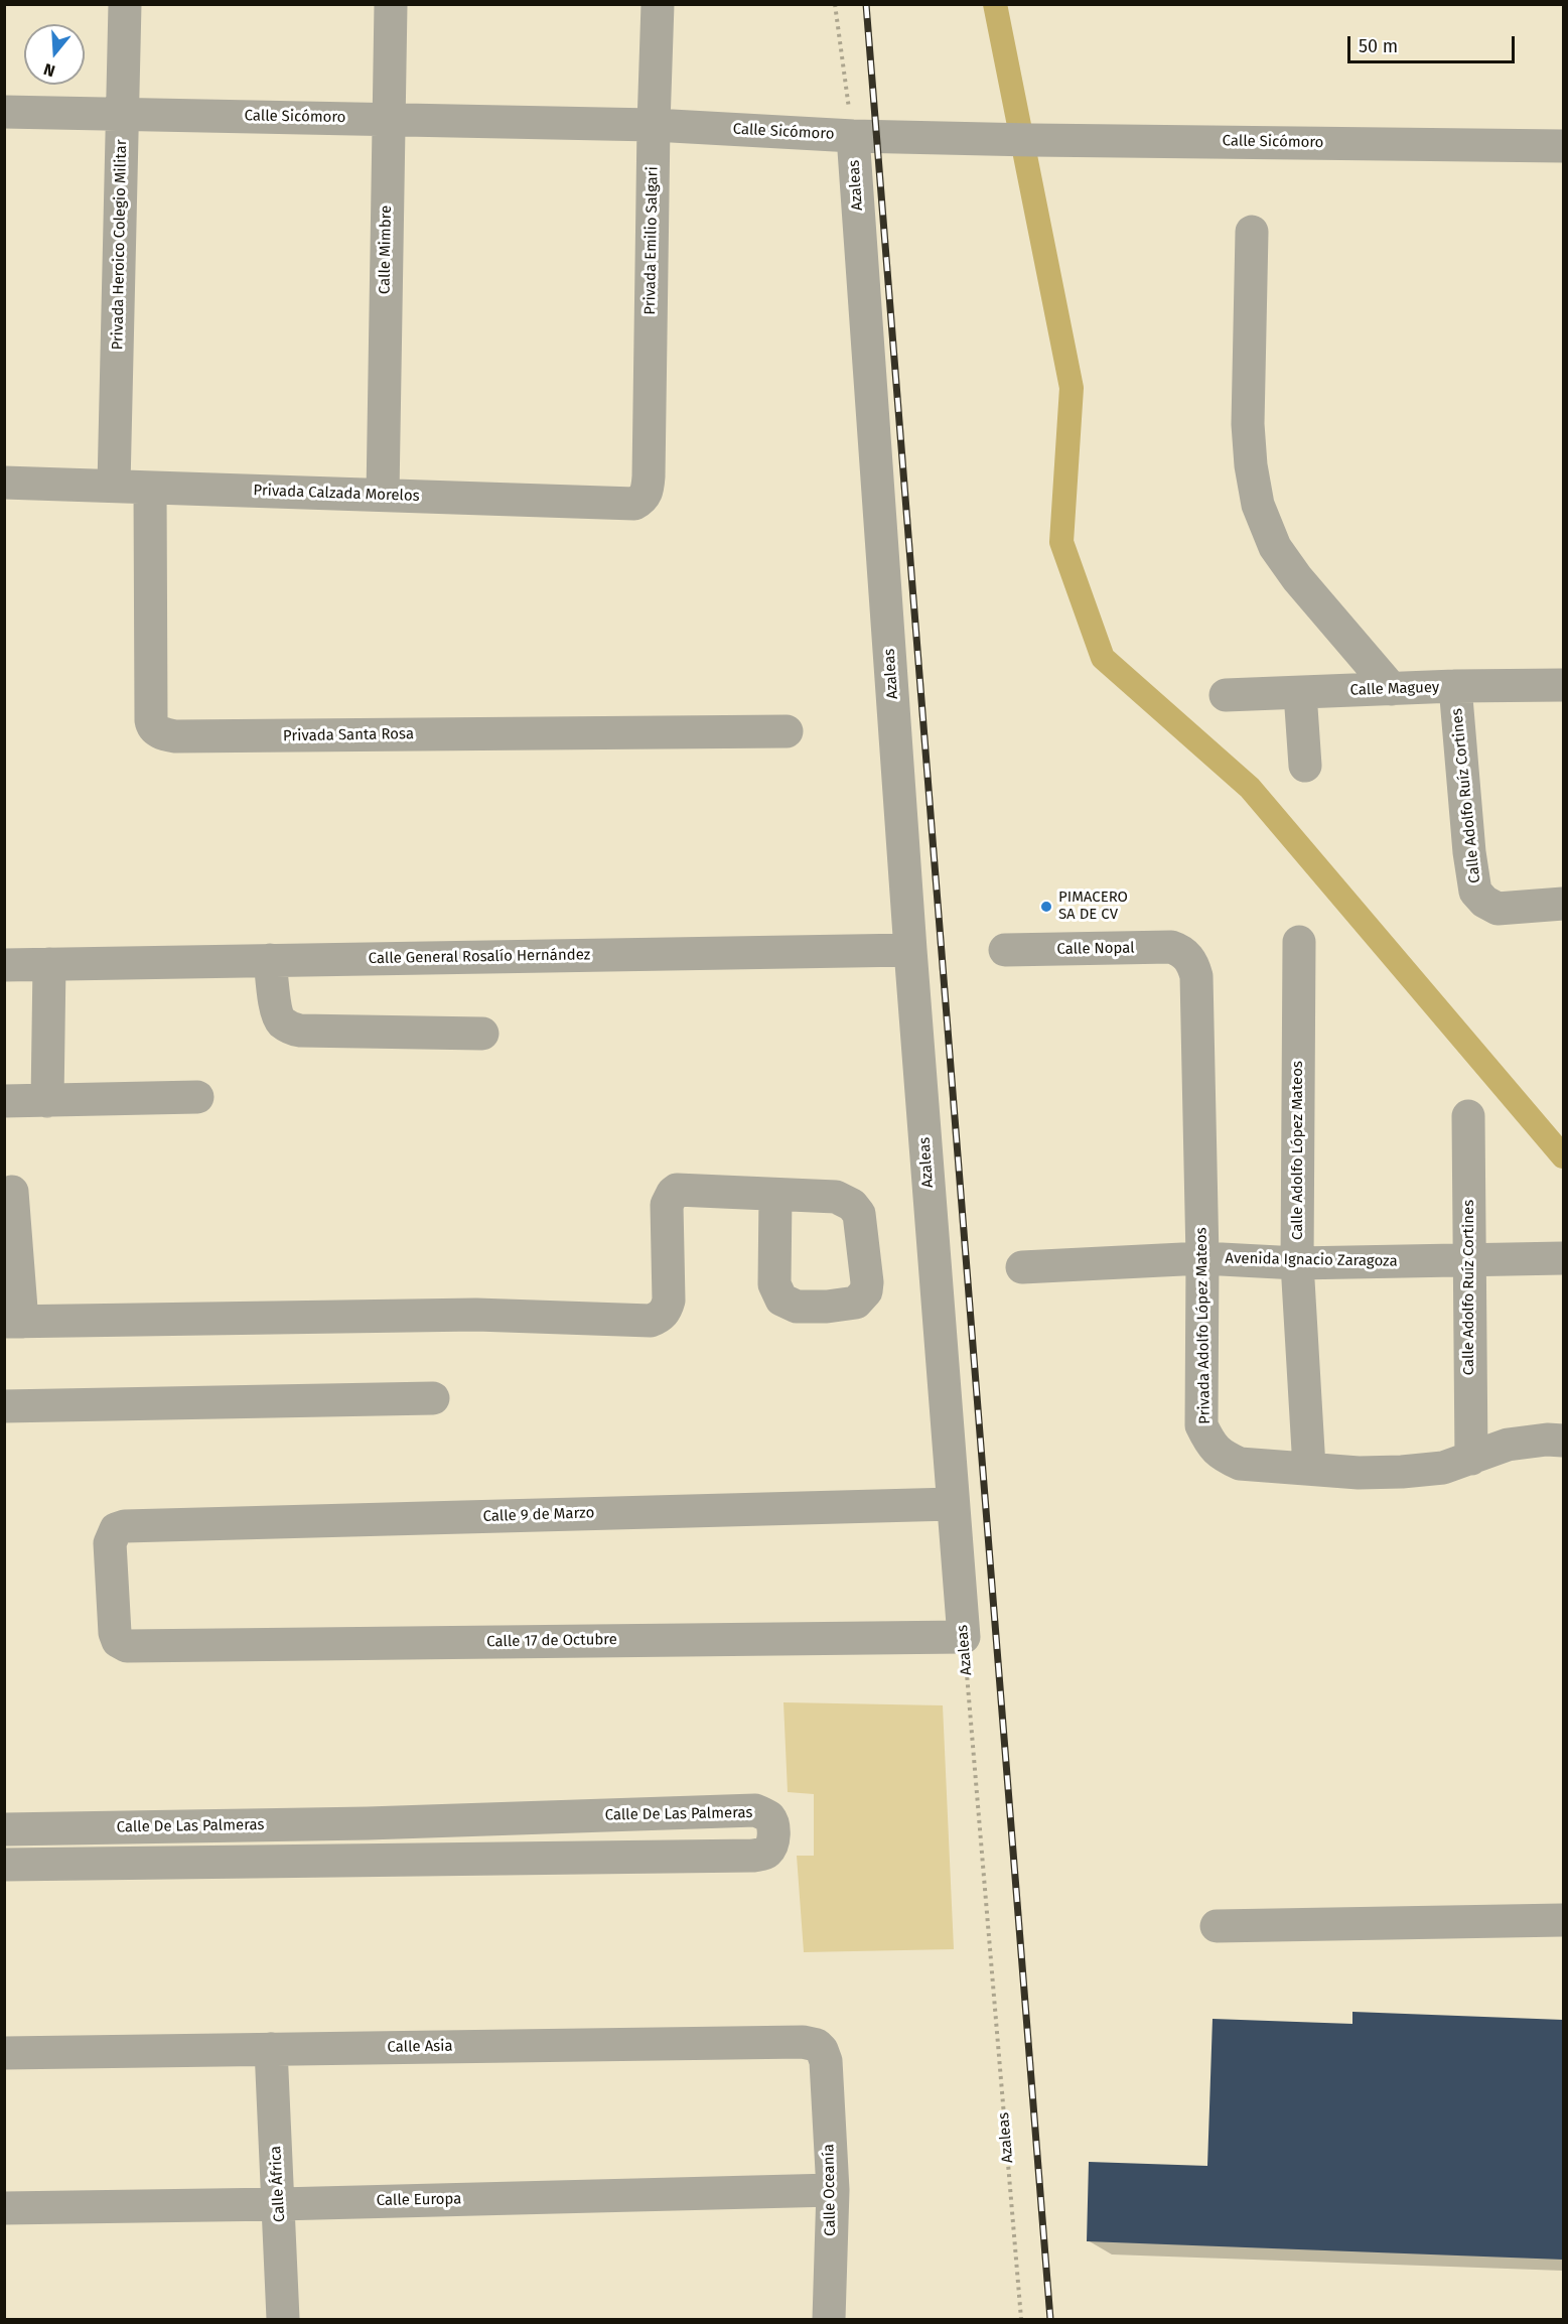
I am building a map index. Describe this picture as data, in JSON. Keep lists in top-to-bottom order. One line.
{"streets":{"street":["Calle Sicómoro","Azaleas","Privada Emilio Salgari","Privada Heroico Colegio Militar","Calle Mimbre","Privada Calzada Morelos","Calle Maguey","Privada Santa Rosa","Calle Adolfo Ruíz Cortines","Calle Nopal","Calle General Rosalío Hernández","Calle Adolfo López Mateos","Avenida Ignacio Zaragoza","Privada Adolfo López Mateos","Calle 9 de Marzo","Calle 17 de Octubre","Calle De Las Palmeras","Calle Asia","Calle África","Calle Oceanía","Calle Europa"]},"crossings":[["Calle Sicómoro","Azaleas"],["Calle Sicómoro","Privada Emilio Salgari"],["Calle Sicómoro","Privada Heroico Colegio Militar"],["Calle Sicómoro","Calle Mimbre"],["Azaleas","Calle General Rosalío Hernández"],["Azaleas","Calle 9 de Marzo"],["Azaleas","Calle 17 de Octubre"],["Privada Emilio Salgari","Privada Calzada Morelos"],["Privada Heroico Colegio Militar","Privada Calzada Morelos"],["Calle Mimbre","Privada Calzada Morelos"],["Privada Calzada Morelos","Privada Santa Rosa"],["Calle Maguey","Calle Adolfo Ruíz Cortines"],["Calle Adolfo Ruíz Cortines","Avenida Ignacio Zaragoza"],["Calle Adolfo Ruíz Cortines","Privada Adolfo López Mateos"],["Calle Nopal","Privada Adolfo López Mateos"],["Calle Adolfo López Mateos","Avenida Ignacio Zaragoza"],["Calle Adolfo López Mateos","Privada Adolfo López Mateos"],["Avenida Ignacio Zaragoza","Privada Adolfo López Mateos"],["Calle 9 de Marzo","Calle 17 de Octubre"],["Calle Asia","Calle África"],["Calle Asia","Calle Oceanía"],["Calle África","Calle Europa"],["Calle Oceanía","Calle Europa"]],"places":["PIMACERO SA DE CV"],"scale_bar":"50 m","north":"bottom"}
